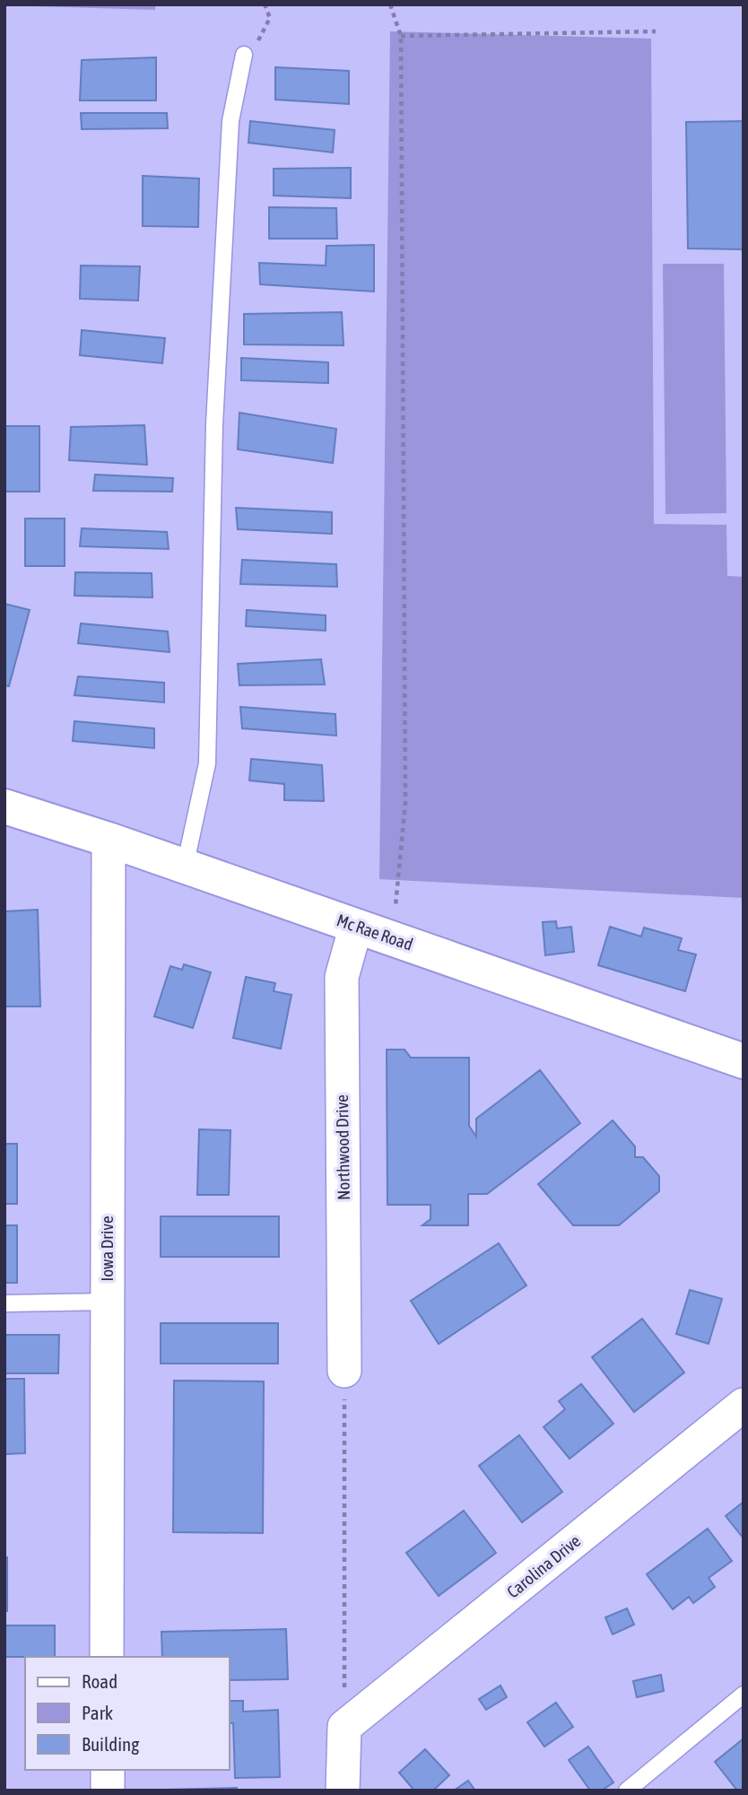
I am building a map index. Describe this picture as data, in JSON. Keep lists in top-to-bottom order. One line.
{"streets":{"street":["Mc Rae Road","Northwood Drive","Iowa Drive","Carolina Drive"]},"crossings":[["Mc Rae Road","Northwood Drive"],["Mc Rae Road","Iowa Drive"]],"legend":["Road","Park","Building"]}
